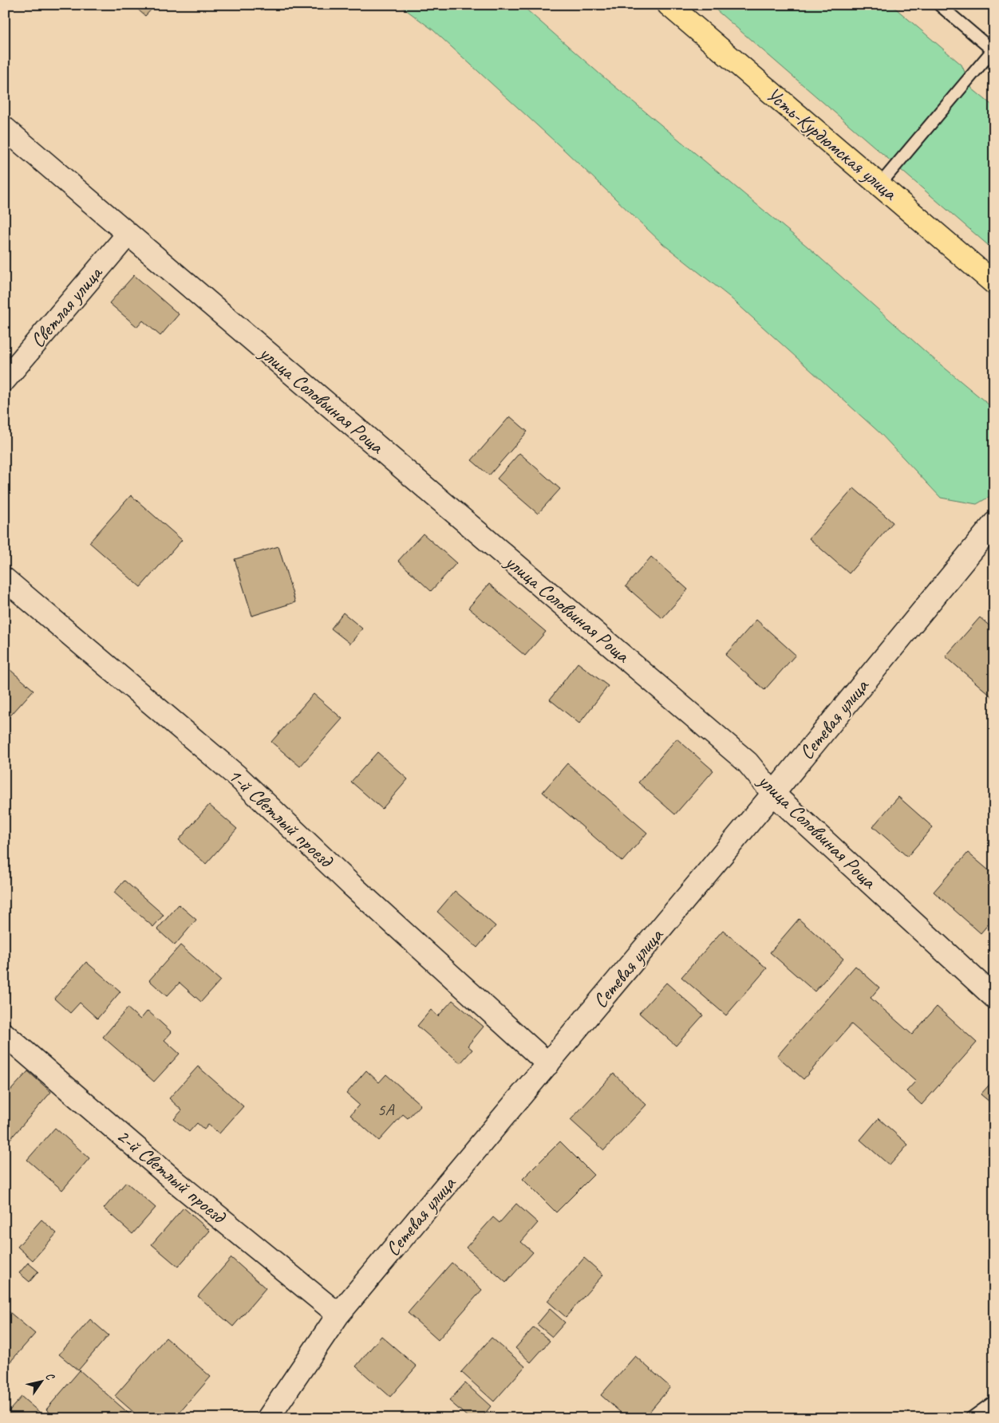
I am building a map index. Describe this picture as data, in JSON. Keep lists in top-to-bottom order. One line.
{"streets":{"main road":["Усть-Курдюмская улица"],"street":["Светлая улица","улица Соловьиная Роща","Сетевая улица","1-й Светлый проезд","2-й Светлый проезд"]},"crossings":[["Светлая улица","улица Соловьиная Роща"],["улица Соловьиная Роща","Сетевая улица"],["Сетевая улица","1-й Светлый проезд"],["Сетевая улица","2-й Светлый проезд"]],"house_numbers":["5А"],"north":"top right"}
